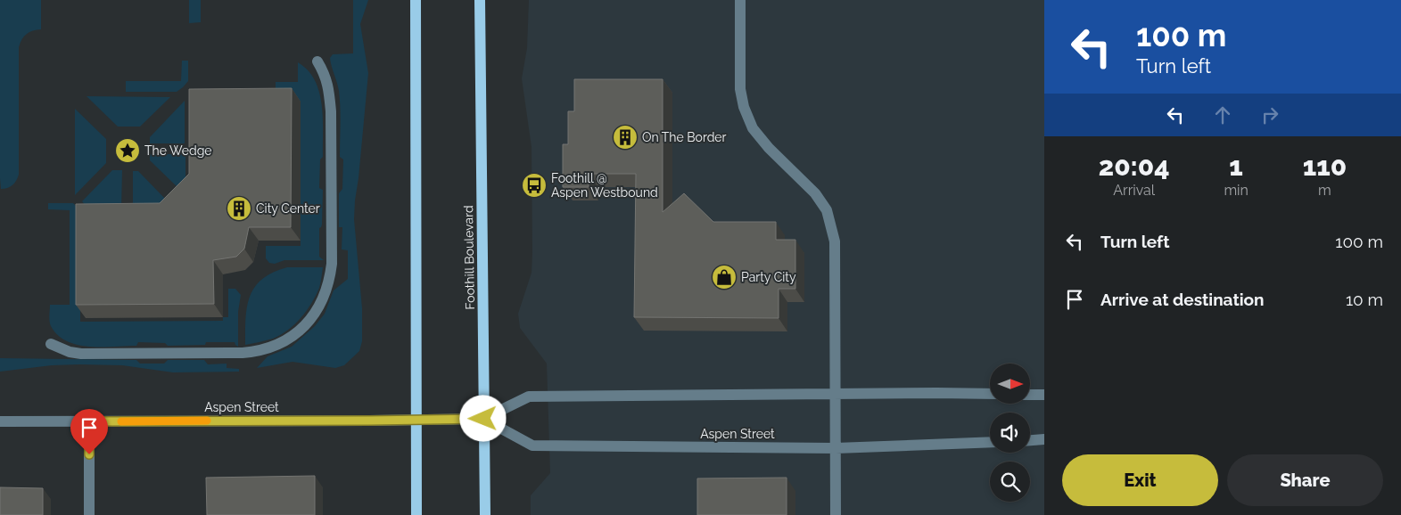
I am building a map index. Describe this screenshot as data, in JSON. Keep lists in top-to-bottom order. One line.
{"streets":{"main road":["Foothill Boulevard"],"street":["Aspen Street"]},"crossings":[["Foothill Boulevard","Aspen Street"]],"places":{"building":["On The Border","City Center"],"place":["The Wedge"],"bus stop":["Foothill @ Aspen Westbound"],"shop":["Party City"]},"north":"right","page":{"turn":["100 m","Turn left"],"eta":["20:04","Arrival","1","min","110","m"],"list":[{"name":"Turn left","value":"100 m"},{"name":"Arrive at destination","value":"10 m"}],"buttons":["Exit","Share"]}}
